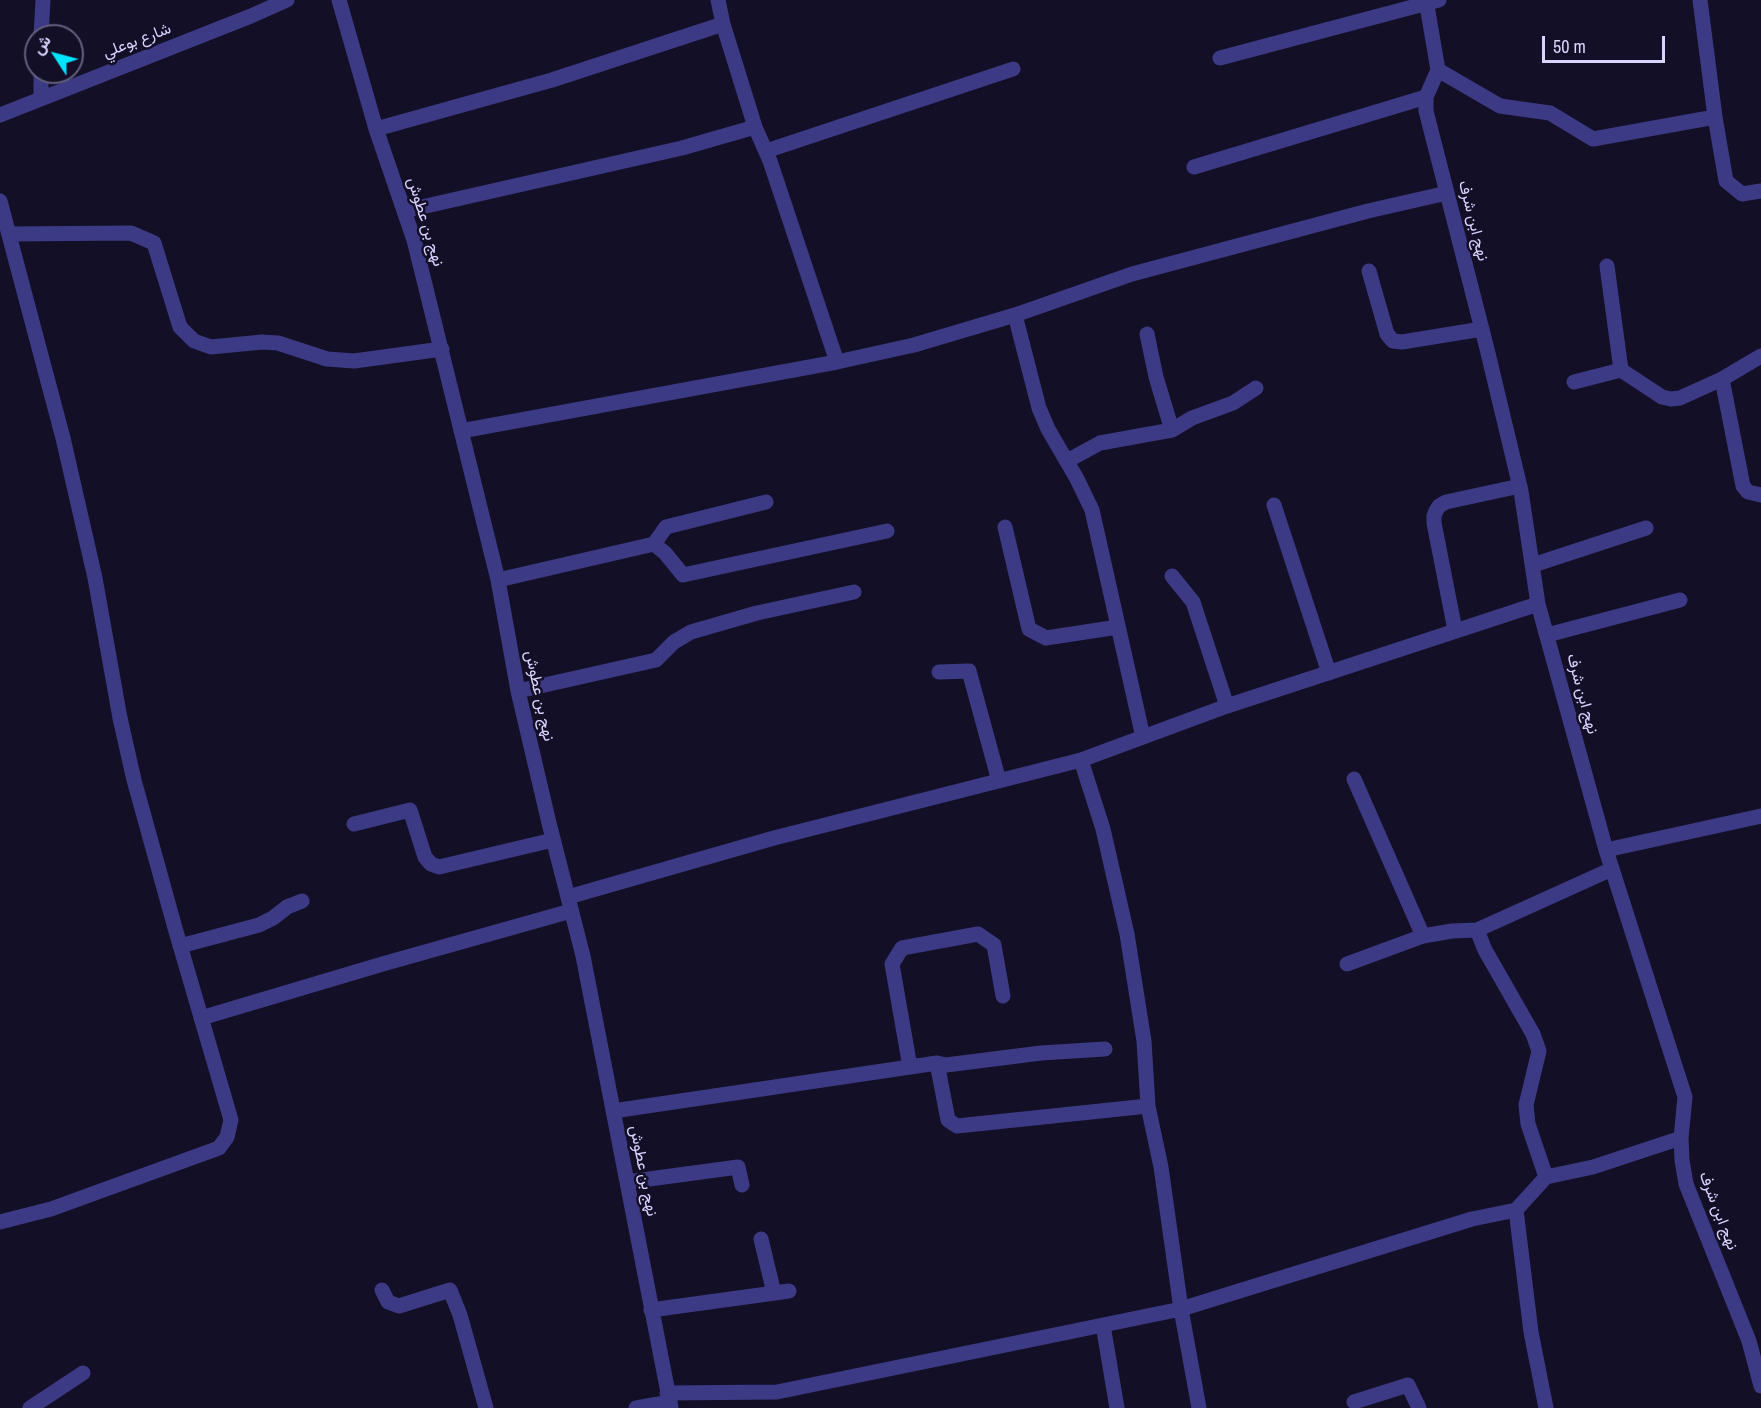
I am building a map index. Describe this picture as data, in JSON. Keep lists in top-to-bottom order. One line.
{"streets":{"street":["شارع بوعلي","نهج ابن شرف","نهج بن عطوش"]},"scale_bar":"50 m","north":"top left"}
